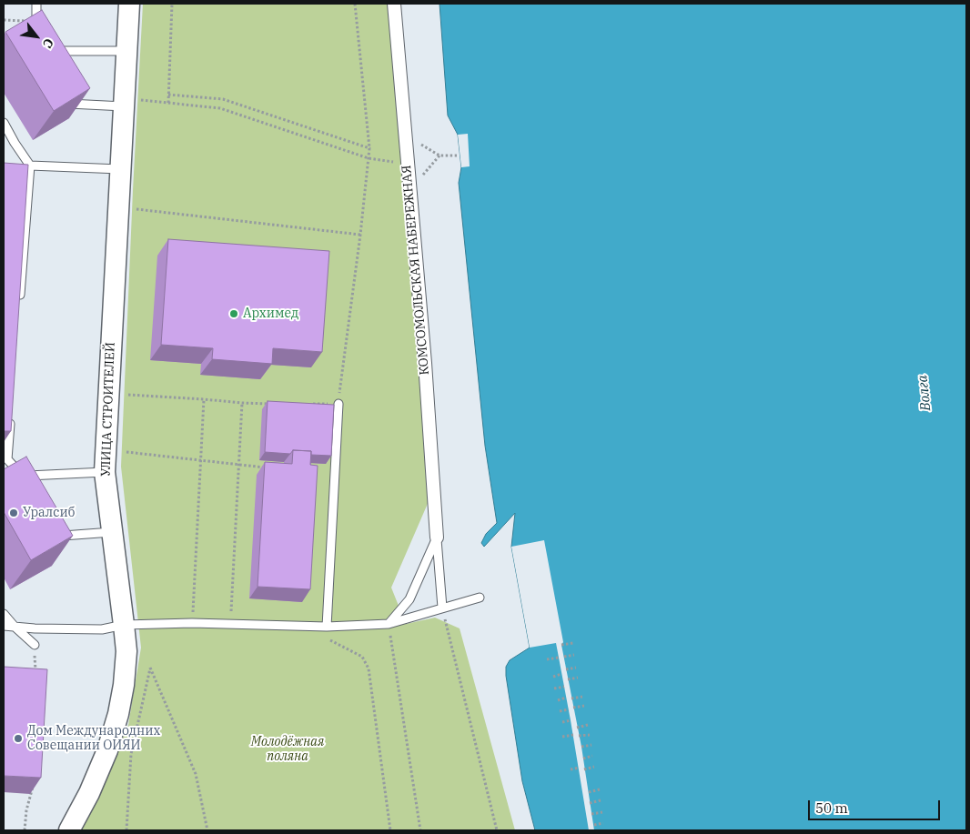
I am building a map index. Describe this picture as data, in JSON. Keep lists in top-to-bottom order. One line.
{"streets":{"street":["КОМСОМОЛЬСКАЯ НАБЕРЕЖНАЯ","УЛИЦА СТРОИТЕЛЕЙ"]},"water":["Волга"],"parks":["Молодёжная поляна"],"places":["Архимед","Уралсиб","Дом Международних Совещании ОИЯИ"],"scale_bar":"50 m","north":"bottom right"}
